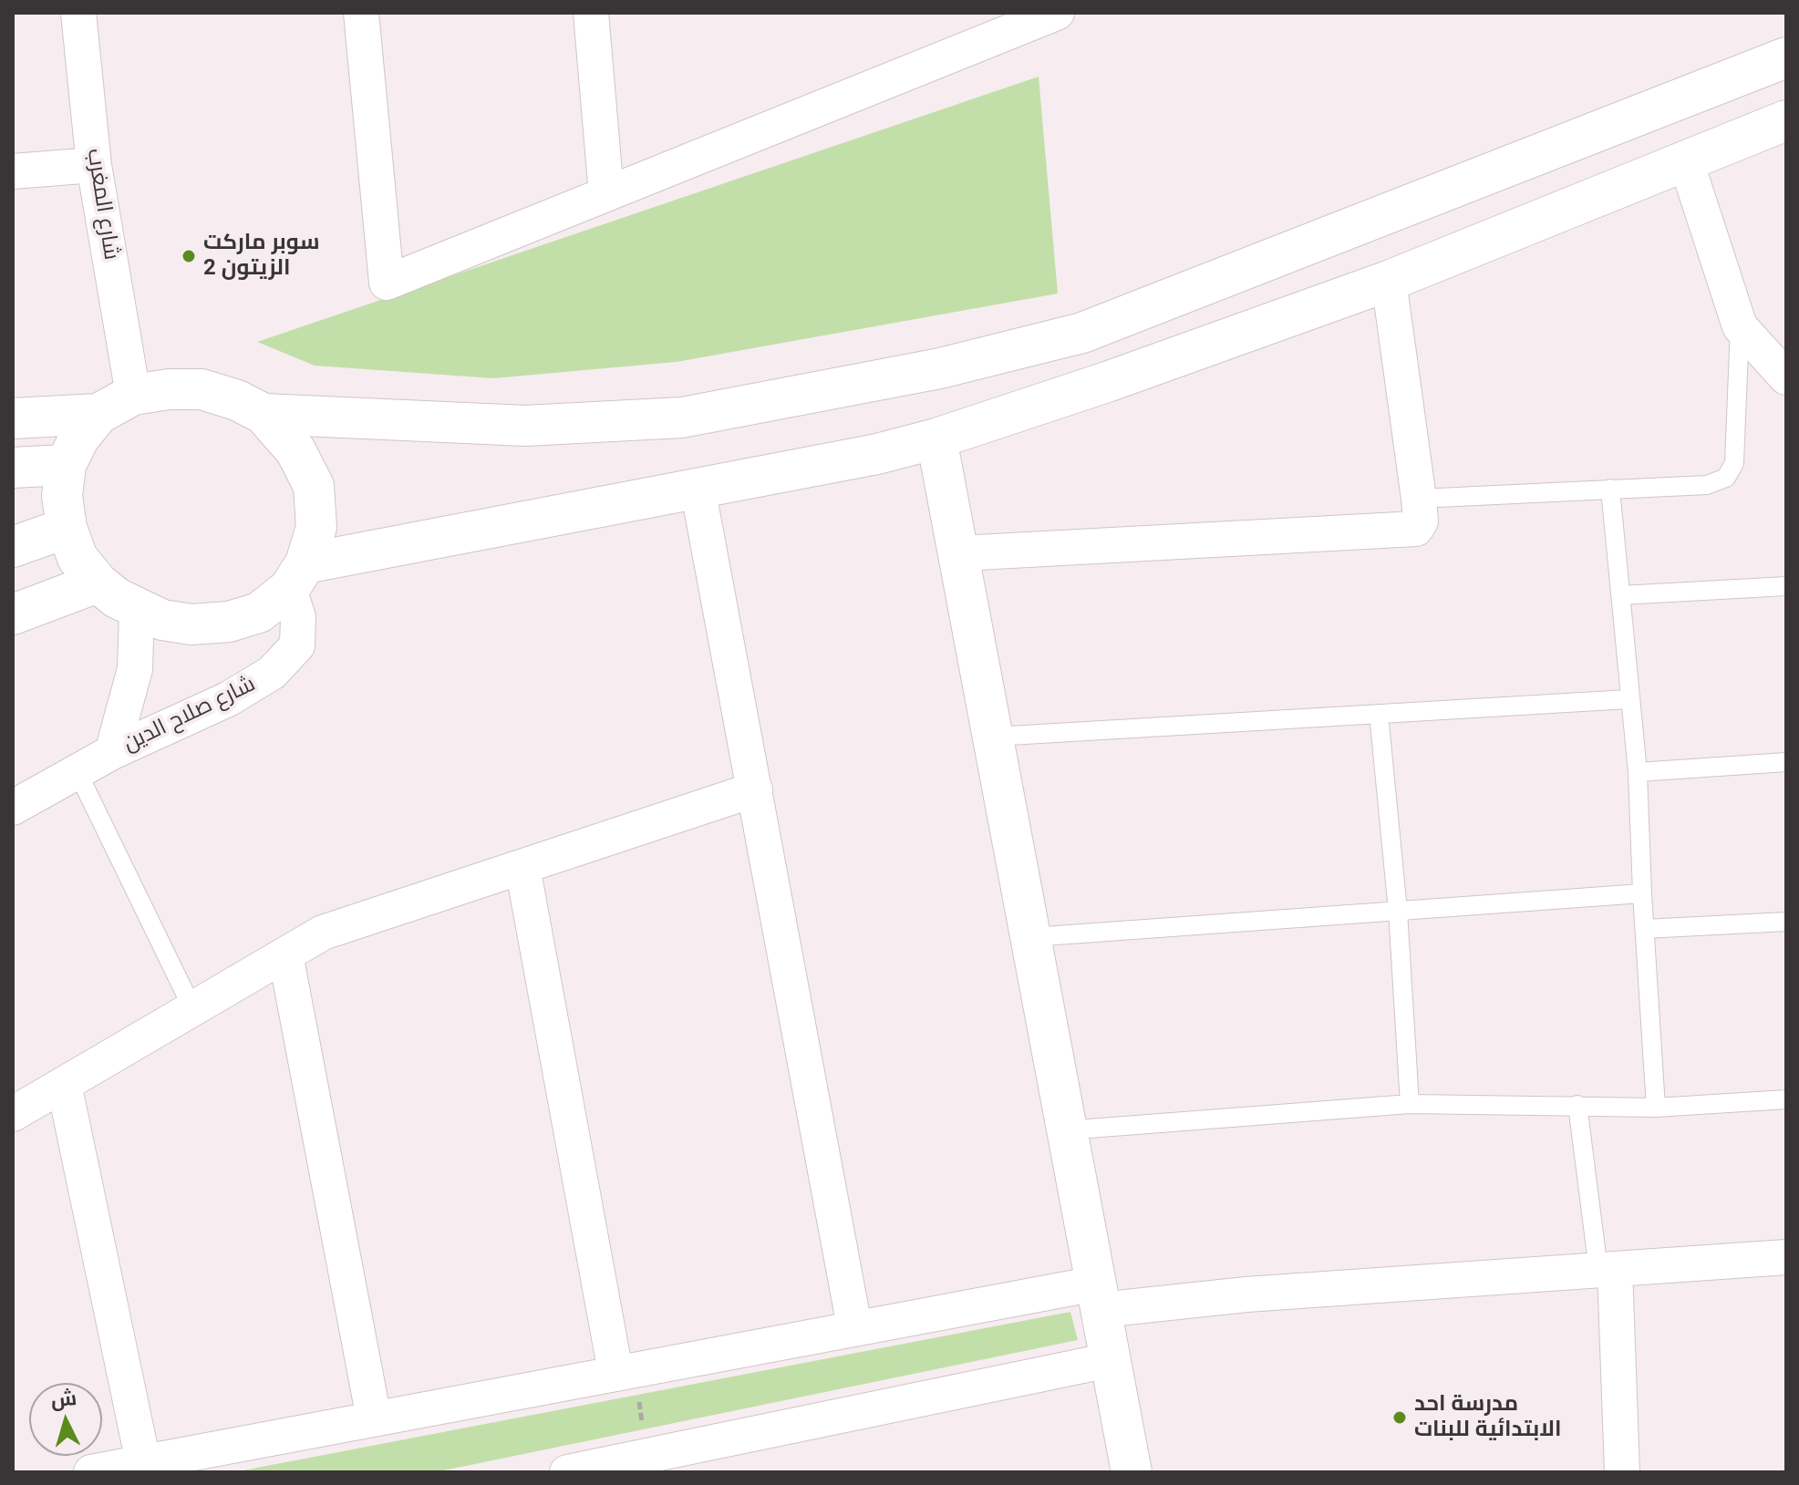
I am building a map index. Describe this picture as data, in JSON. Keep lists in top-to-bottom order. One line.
{"streets":{"street":["شارع المغرب","شارع صلاح الدين"]},"crossings":[["شارع المغرب","شارع صلاح الدين"]],"places":["سوبر ماركت الزيتون 2","مدرسة احد الابتدائية للبنات"],"north":"top"}
